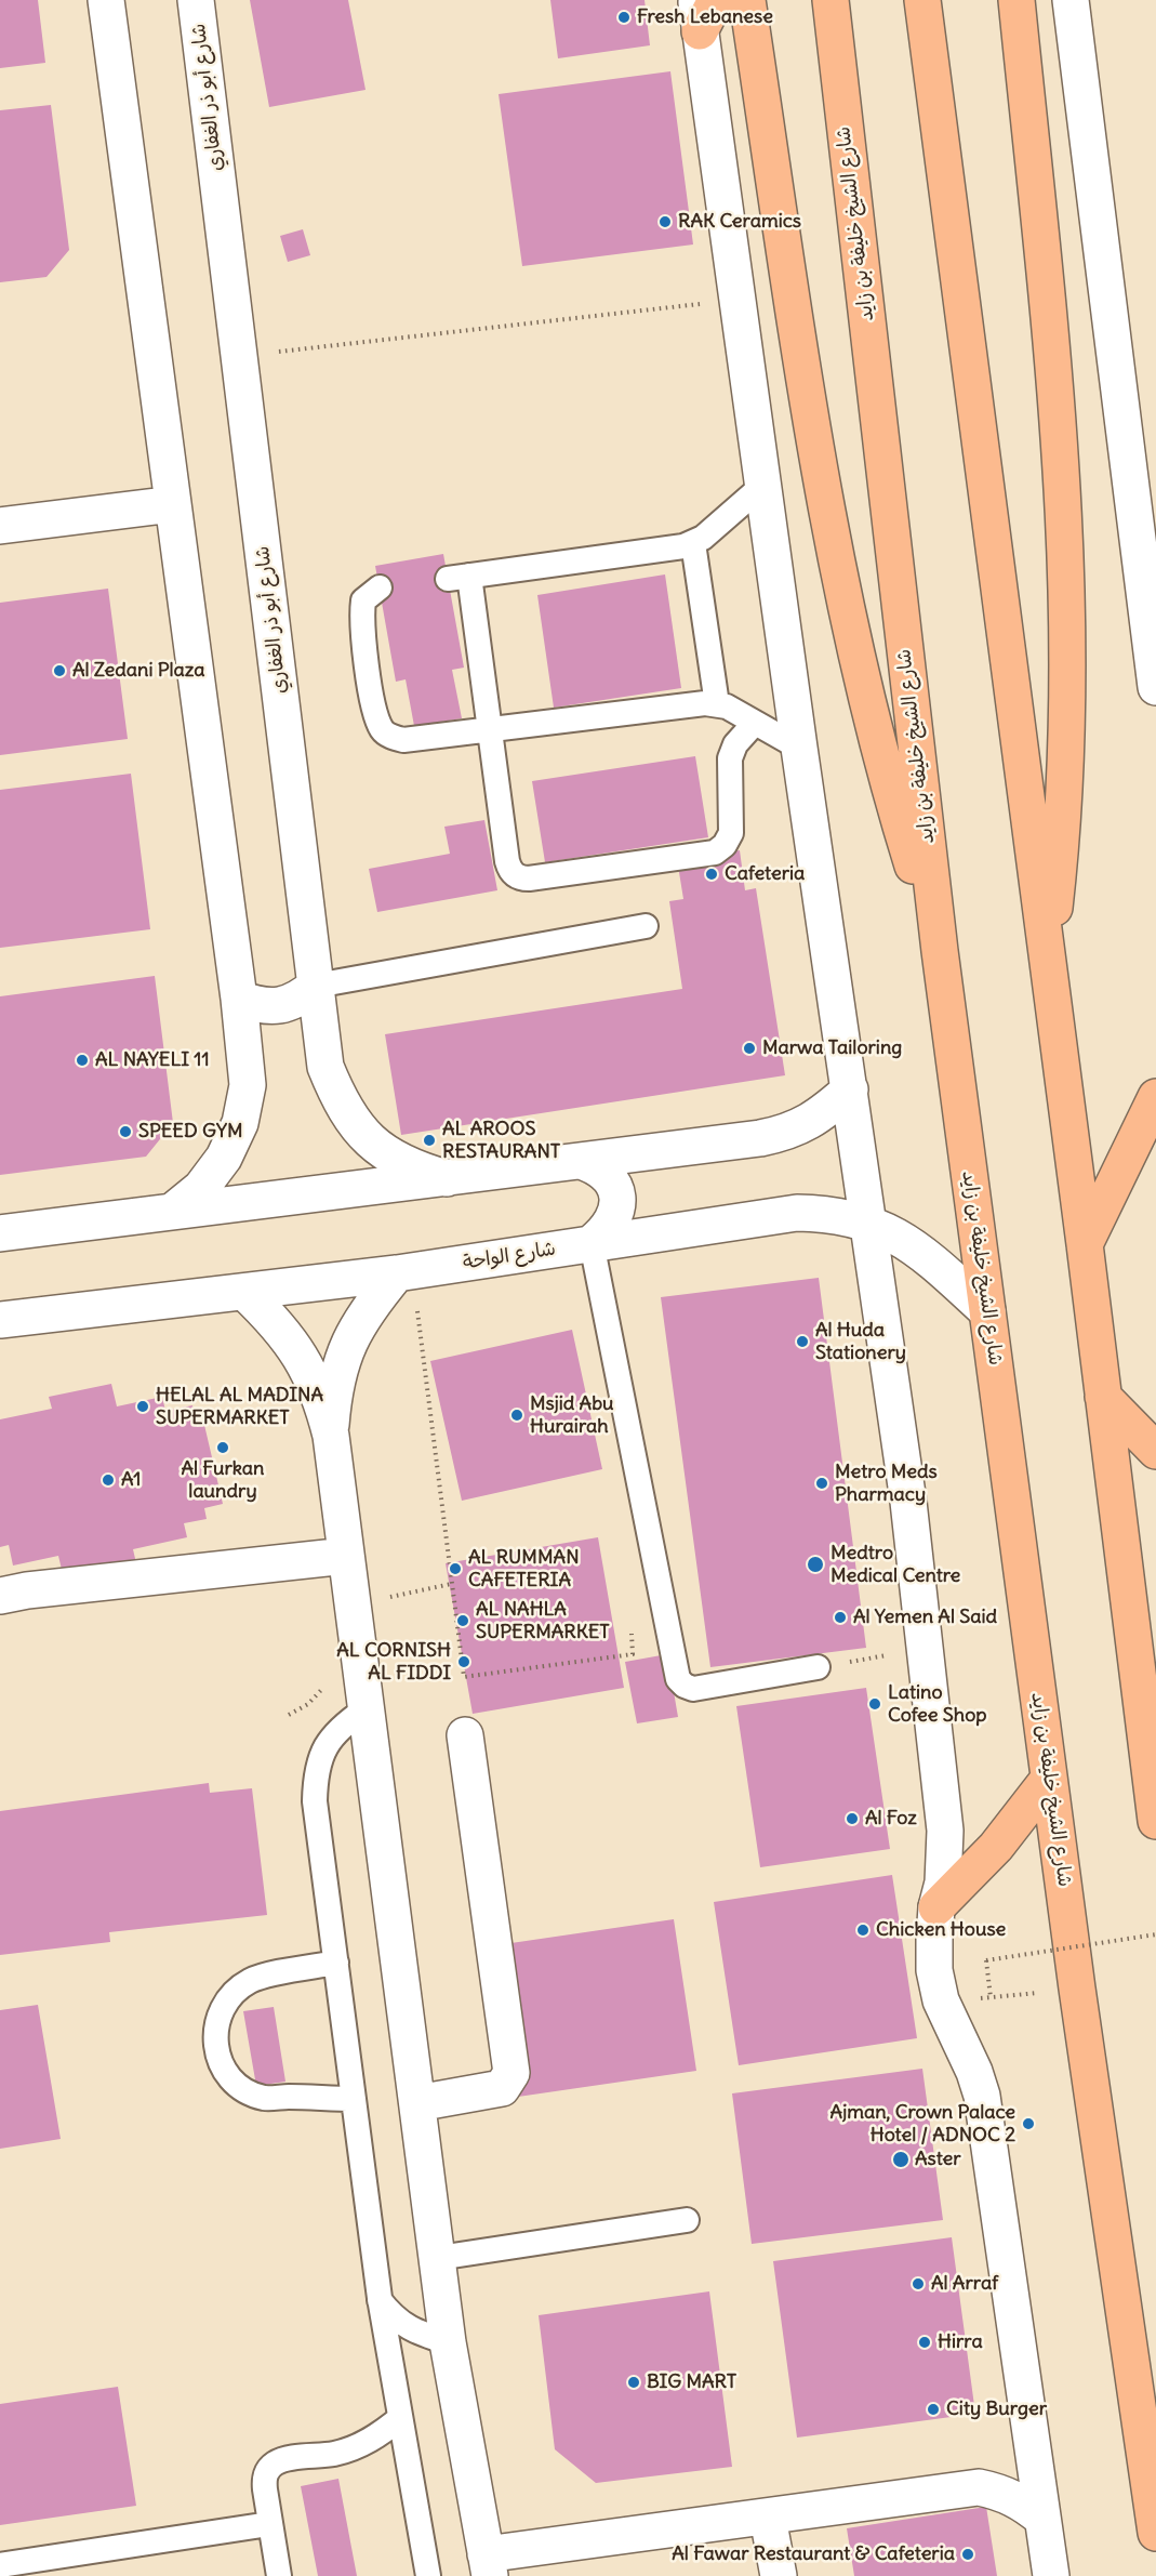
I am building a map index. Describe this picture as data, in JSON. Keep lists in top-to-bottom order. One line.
{"streets":{"main road":["شارع الشيخ خليفة بن زايد"],"street":["شارع أبو ذر الغفاري","شارع الواحة"]},"crossings":[["شارع الشيخ خليفة بن زايد","شارع الواحة"]],"places":["Fresh Lebanese","RAK Ceramics","Al Zedani Plaza","Cafeteria","Marwa Tailoring","AL NAYELI 11","SPEED GYM","AL AROOS RESTAURANT","Al Huda Stationery","HELAL AL MADINA SUPERMARKET","Msjid Abu Hurairah","Al Furkan laundry","A1","Metro Meds Pharmacy","Medtro Medical Centre","AL RUMMAN CAFETERIA","Al Yemen Al Said","AL NAHLA SUPERMARKET","AL CORNISH AL FIDDI","Latino Cofee Shop","Al Foz","Chicken House","Ajman, Crown Palace Hotel / ADNOC 2","Aster","Al Arraf","Hirra","BIG MART","City Burger","Al Fawar Restaurant & Cafeteria"]}
